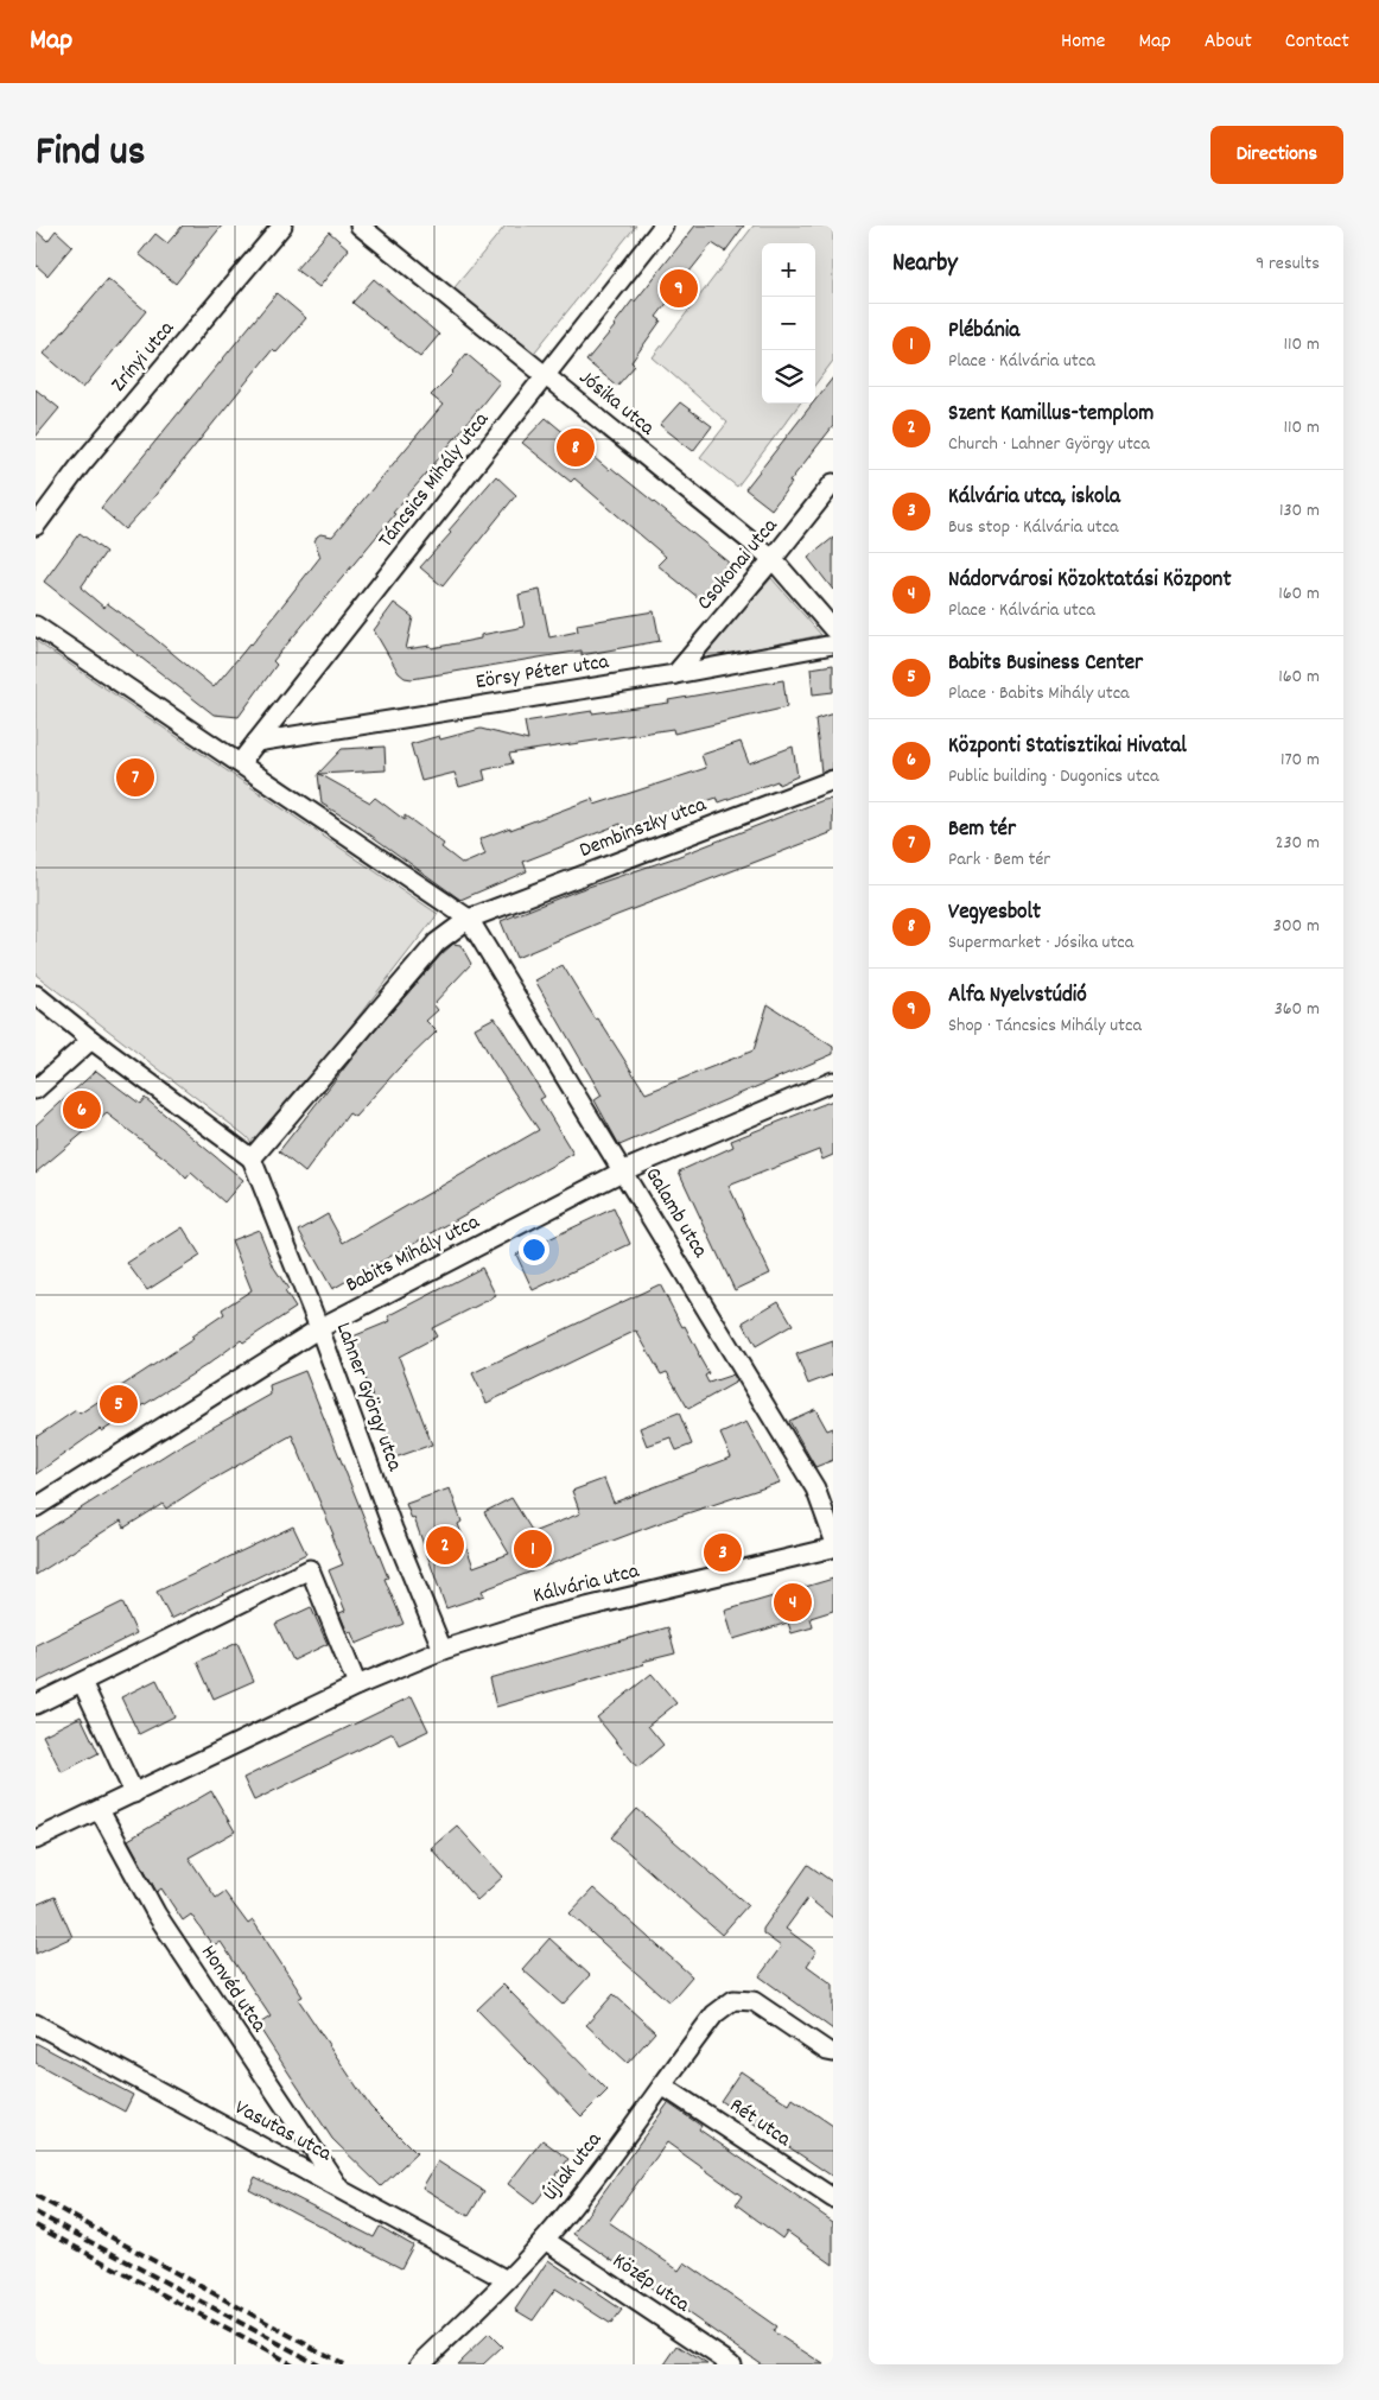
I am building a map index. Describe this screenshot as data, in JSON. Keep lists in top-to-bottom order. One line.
{"streets":{"street":["Zrínyi utca","Jósika utca","Táncsics Mihály utca","Csokonai utca","Eörsy Péter utca","Dembinszky utca","Galamb utca","Babits Mihály utca","Lahner György utca","Kálvária utca","Honvéd utca","Rét utca","Vasutas utca","Újlak utca","Közép utca"]},"crossings":[["Jósika utca","Táncsics Mihály utca"],["Jósika utca","Csokonai utca"],["Táncsics Mihály utca","Eörsy Péter utca"],["Csokonai utca","Eörsy Péter utca"],["Dembinszky utca","Galamb utca"],["Dembinszky utca","Lahner György utca"],["Galamb utca","Babits Mihály utca"],["Babits Mihály utca","Lahner György utca"],["Lahner György utca","Kálvária utca"],["Kálvária utca","Honvéd utca"],["Honvéd utca","Vasutas utca"],["Rét utca","Újlak utca"],["Vasutas utca","Újlak utca"],["Újlak utca","Közép utca"]],"page":{"header":"Map","nav":["Home","Map","About","Contact"],"title":"Find us","buttons":"Directions","heading":["Nearby","9 results"],"map_buttons":["+","−"],"pins":["9","8","7","6","5","2","1","3","4"],"list":[{"mark":"1","name":"Plébánia","note":"Place · Kálvária utca","value":"110 m"},{"mark":"2","name":"Szent Kamillus-templom","note":"Church · Lahner György utca","value":"110 m"},{"mark":"3","name":"Kálvária utca, iskola","note":"Bus stop · Kálvária utca","value":"130 m"},{"mark":"4","name":"Nádorvárosi Közoktatási Központ","note":"Place · Kálvária utca","value":"160 m"},{"mark":"5","name":"Babits Business Center","note":"Place · Babits Mihály utca","value":"160 m"},{"mark":"6","name":"Központi Statisztikai Hivatal","note":"Public building · Dugonics utca","value":"170 m"},{"mark":"7","name":"Bem tér","note":"Park · Bem tér","value":"230 m"},{"mark":"8","name":"Vegyesbolt","note":"Supermarket · Jósika utca","value":"300 m"},{"mark":"9","name":"Alfa Nyelvstúdió","note":"Shop · Táncsics Mihály utca","value":"360 m"}]}}
